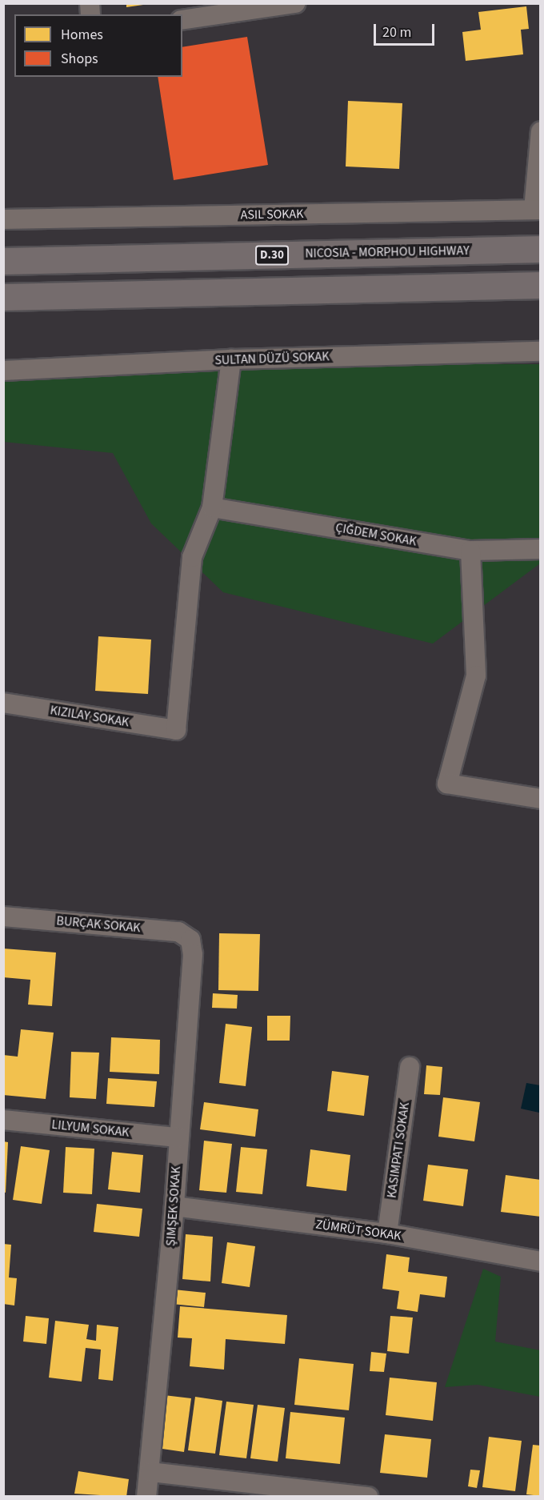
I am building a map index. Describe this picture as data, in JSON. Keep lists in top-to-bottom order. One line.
{"streets":{"highway":["NICOSIA - MORPHOU HIGHWAY","D.30"],"street":["ASIL SOKAK","SULTAN DÜZÜ SOKAK","BURÇAK SOKAK","LILYUM SOKAK","ŞIMŞEK SOKAK","ZÜMRÜT SOKAK"]},"crossings":[["BURÇAK SOKAK","ŞIMŞEK SOKAK"],["LILYUM SOKAK","ŞIMŞEK SOKAK"],["ŞIMŞEK SOKAK","ZÜMRÜT SOKAK"]],"legend":["Homes","Shops"],"scale_bar":"20 m"}
